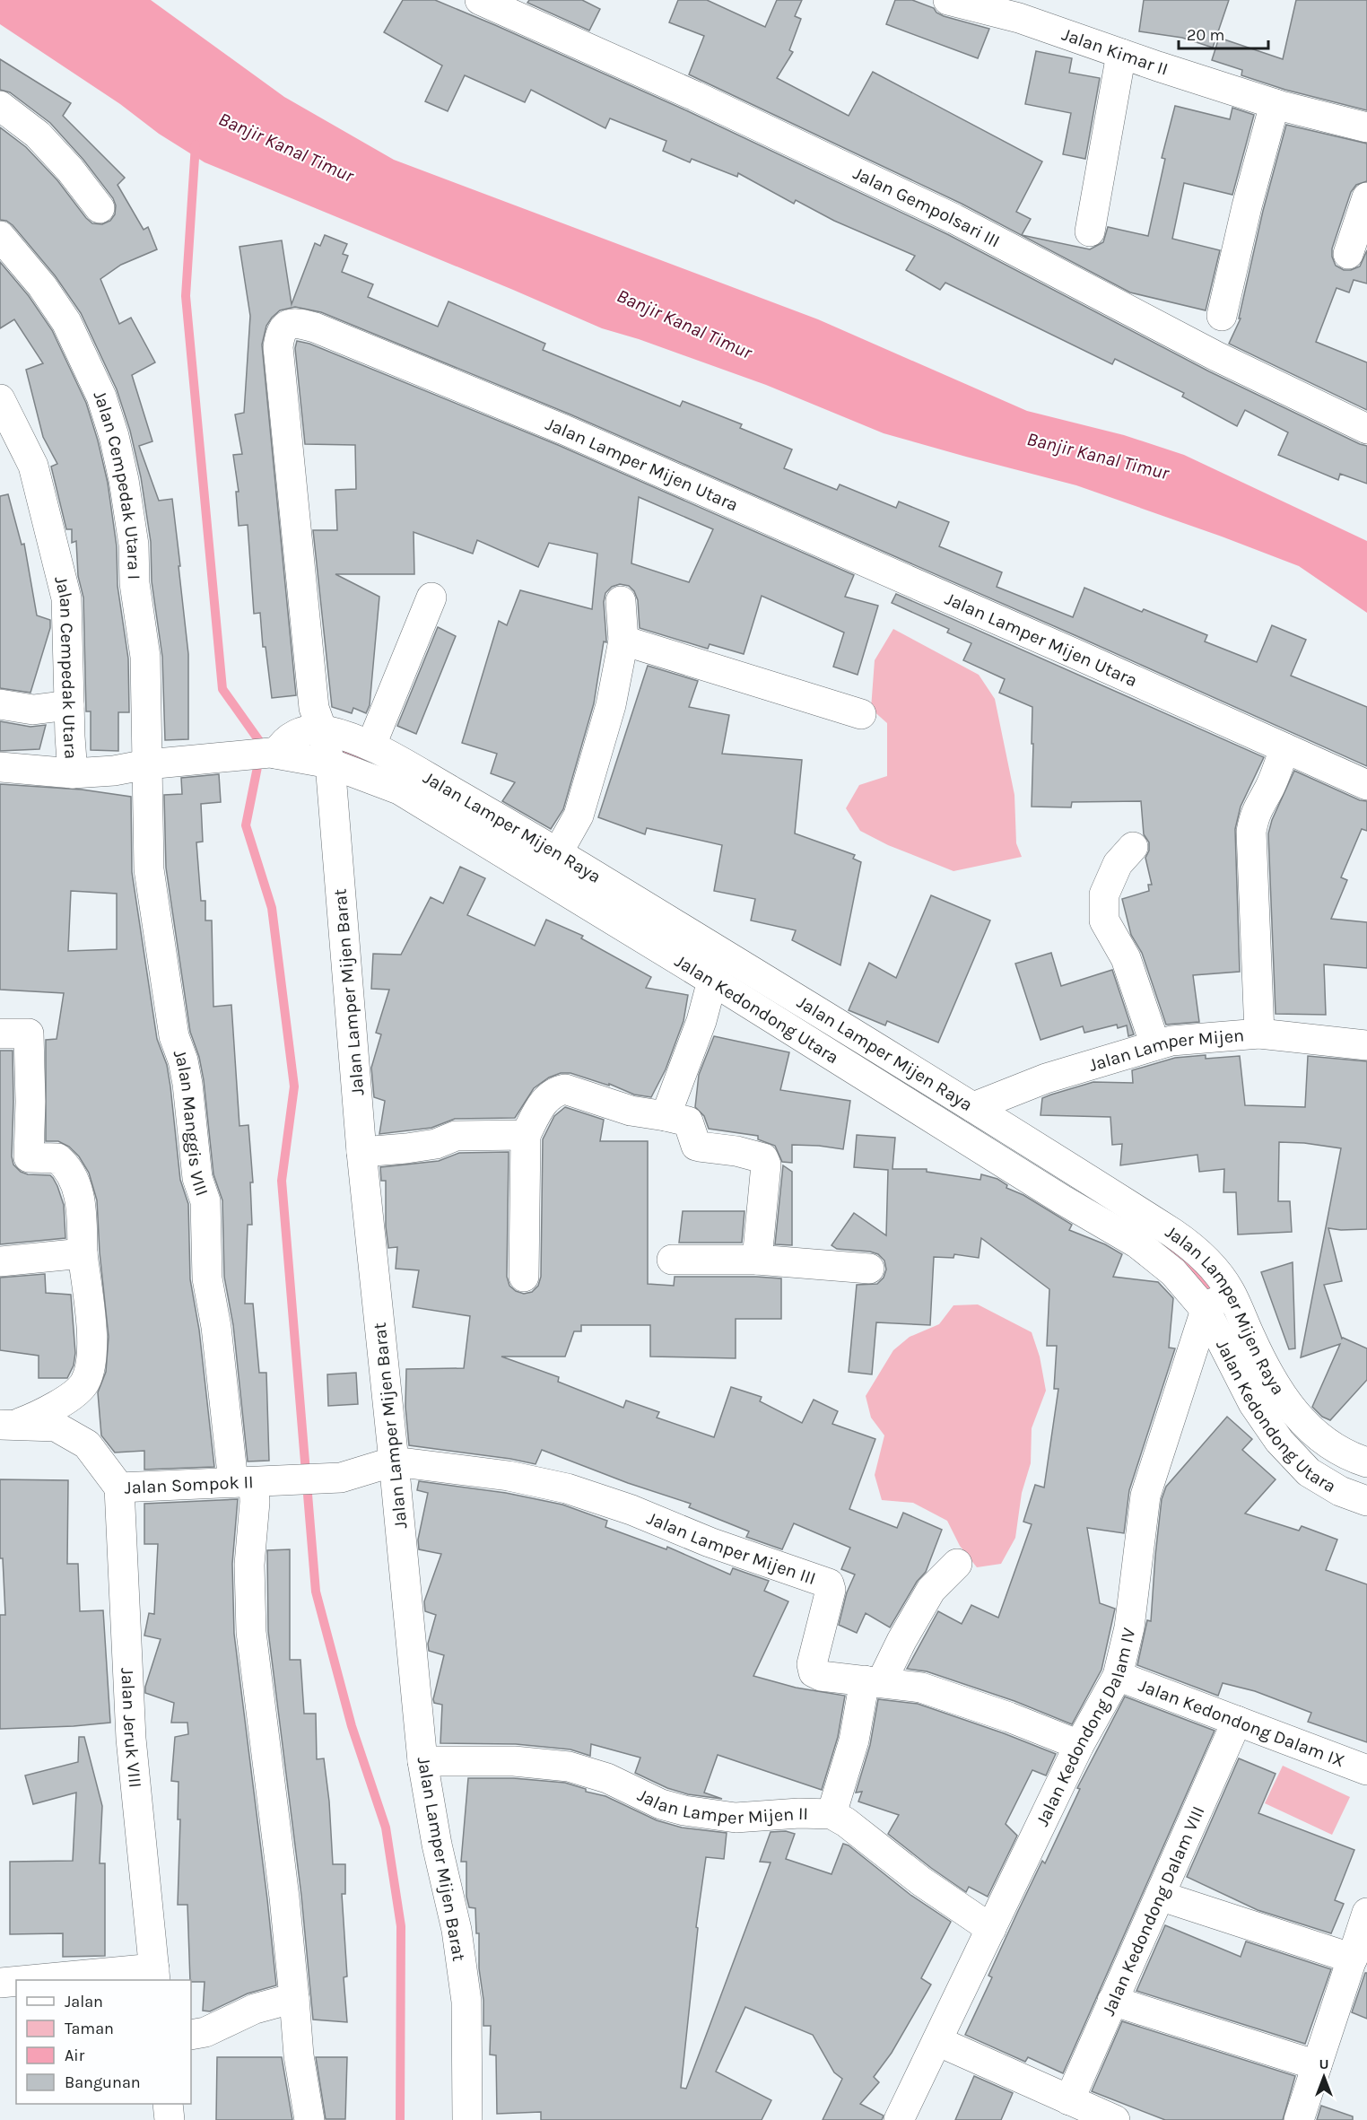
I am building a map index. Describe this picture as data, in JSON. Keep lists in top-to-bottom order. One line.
{"streets":{"street":["Jalan Kimar II","Jalan Gempolsari III","Jalan Lamper Mijen Utara","Jalan Cempedak Utara I","Jalan Cempedak Utara","Jalan Lamper Mijen Raya","Jalan Lamper Mijen Barat","Jalan Kedondong Utara","Jalan Lamper Mijen","Jalan Manggis VIII","Jalan Sompok II","Jalan Lamper Mijen III","Jalan Kedondong Dalam IX","Jalan Kedondong Dalam IV","Jalan Jeruk VIII","Jalan Lamper Mijen II","Jalan Kedondong Dalam VIII"]},"crossings":[["Jalan Lamper Mijen Utara","Jalan Lamper Mijen Raya"],["Jalan Lamper Mijen Utara","Jalan Lamper Mijen Barat"],["Jalan Cempedak Utara I","Jalan Cempedak Utara"],["Jalan Cempedak Utara I","Jalan Manggis VIII"],["Jalan Cempedak Utara","Jalan Manggis VIII"],["Jalan Lamper Mijen Raya","Jalan Lamper Mijen Barat"],["Jalan Lamper Mijen Raya","Jalan Kedondong Utara"],["Jalan Lamper Mijen Raya","Jalan Lamper Mijen"],["Jalan Lamper Mijen Raya","Jalan Kedondong Dalam IV"],["Jalan Lamper Mijen Barat","Jalan Kedondong Utara"],["Jalan Lamper Mijen Barat","Jalan Lamper Mijen III"],["Jalan Lamper Mijen Barat","Jalan Lamper Mijen II"],["Jalan Kedondong Utara","Jalan Kedondong Dalam IV"],["Jalan Manggis VIII","Jalan Sompok II"],["Jalan Sompok II","Jalan Lamper Mijen III"],["Jalan Sompok II","Jalan Jeruk VIII"],["Jalan Lamper Mijen III","Jalan Kedondong Dalam IV"],["Jalan Kedondong Dalam IX","Jalan Kedondong Dalam IV"],["Jalan Kedondong Dalam IX","Jalan Kedondong Dalam VIII"],["Jalan Kedondong Dalam IV","Jalan Lamper Mijen II"]],"water":["Banjir Kanal Timur"],"legend":["Jalan","Taman","Air","Bangunan"],"scale_bar":"20 m","north":"top"}
